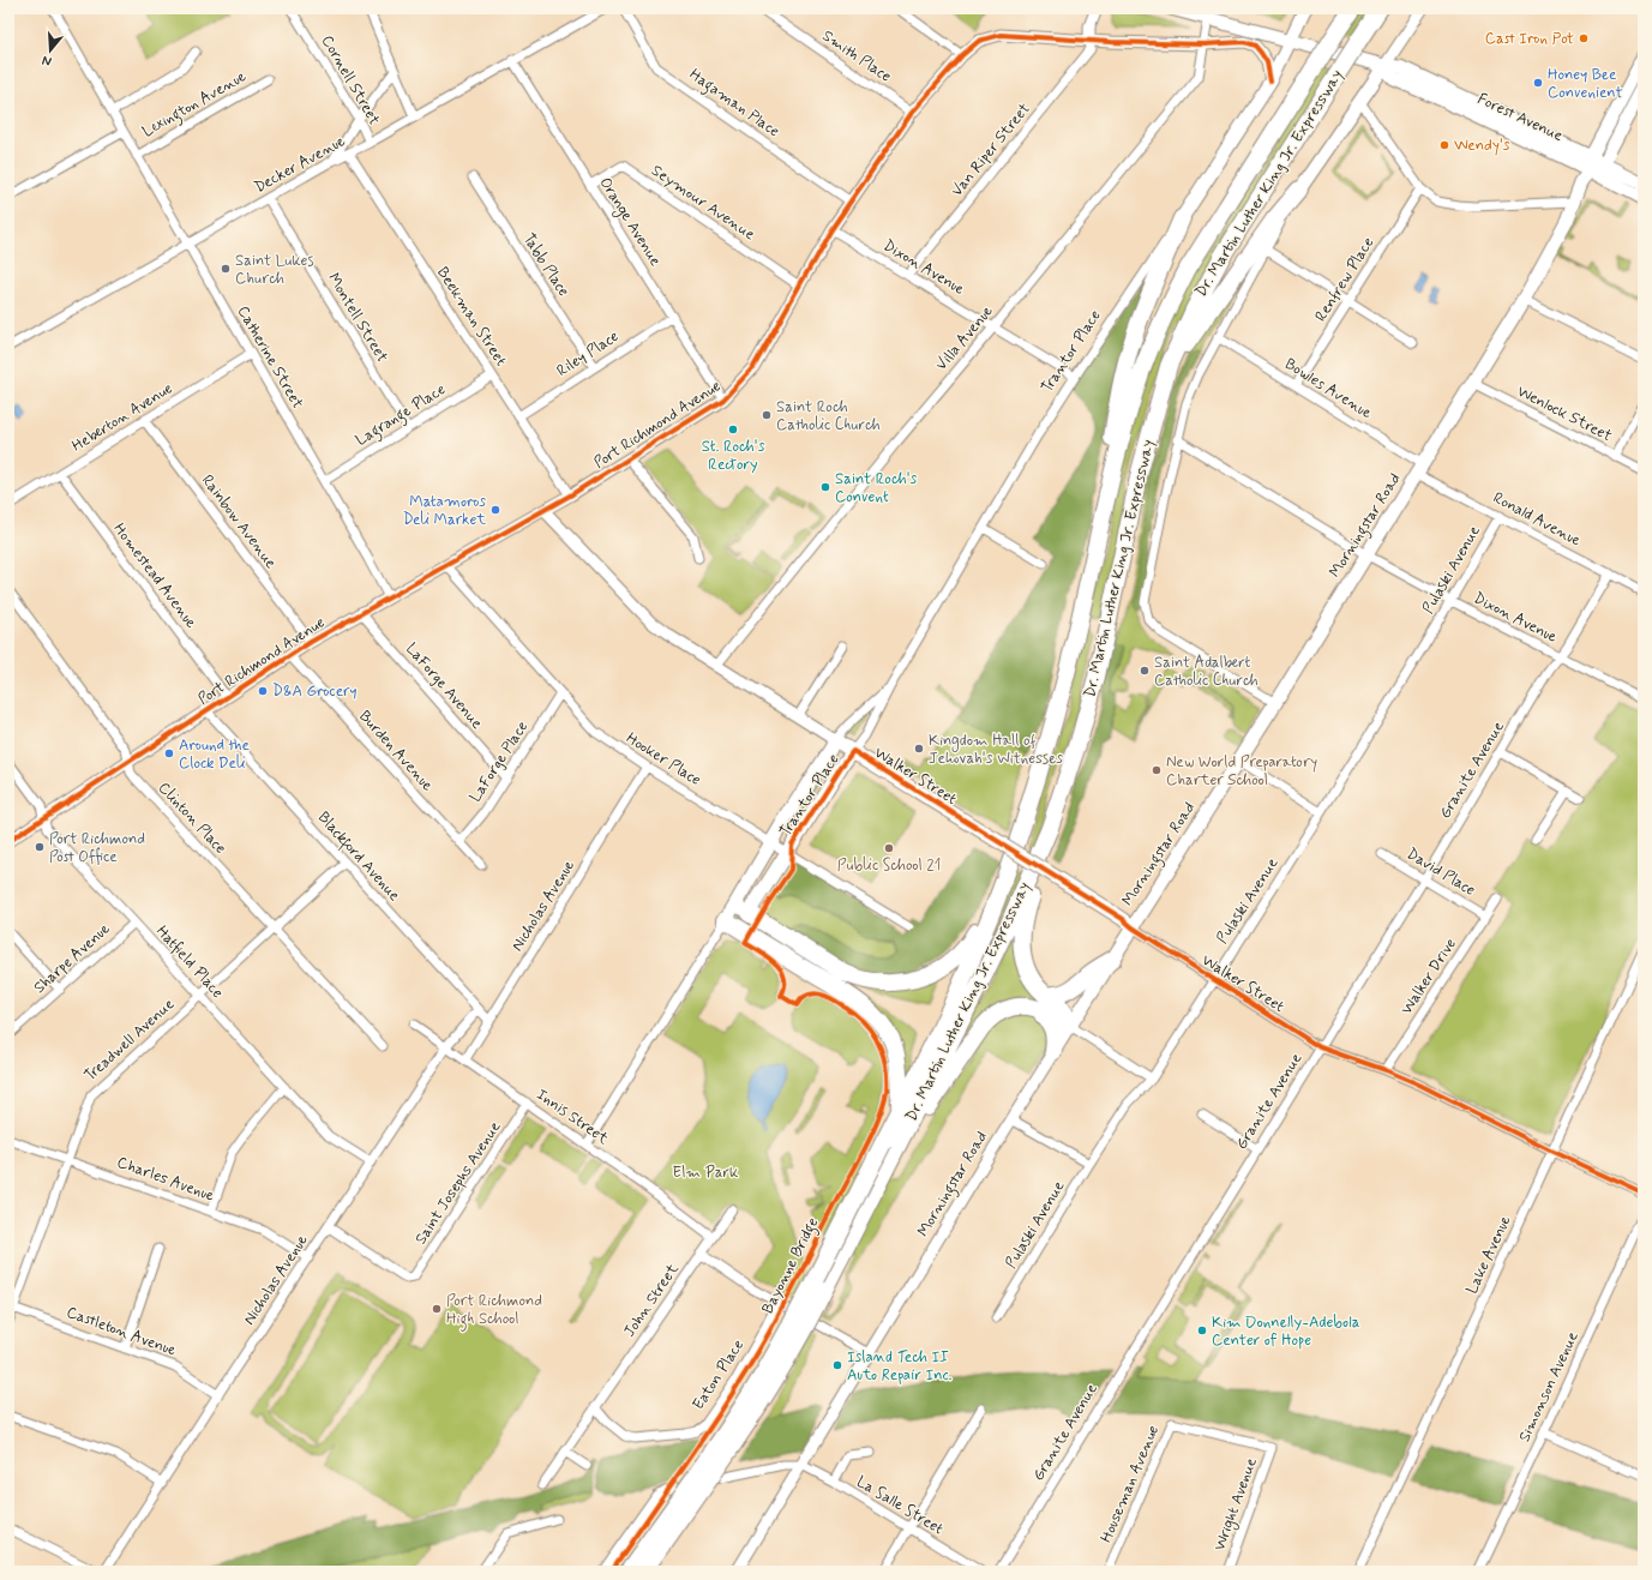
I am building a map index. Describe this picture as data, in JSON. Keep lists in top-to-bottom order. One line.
{"streets":{"highway":["Dr. Martin Luther King Jr. Expressway","Bayonne Bridge"],"main road":["Forest Avenue","Trantor Place","Morningstar Road","Walker Street"],"street":["Smith Place","Cornell Street","Hagaman Place","Lexington Avenue","Van Riper Street","Decker Avenue","Seymour Avenue","Orange Avenue","Tabb Place","Dixon Avenue","Renfrew Place","Beekman Street","Montell Street","Villa Avenue","Riley Place","Catherine Street","Bowles Avenue","Wenlock Street","Lagrange Place","Heberton Avenue","Port Richmond Avenue","Ronald Avenue","Rainbow Avenue","Pulaski Avenue","Homestead Avenue","LaForge Avenue","Burden Avenue","Hooker Place","LaForge Place","Granite Avenue","Clinton Place","Blackford Avenue","David Place","Nicholas Avenue","Sharpe Avenue","Hatfield Place","Walker Drive","Treadwell Avenue","Innis Street","Charles Avenue","Saint Josephs Avenue","Lake Avenue","John Street","Castleton Avenue","Eaton Place","Simonson Avenue","Houseman Avenue","Wright Avenue","La Salle Street"]},"crossings":[["Smith Place","Port Richmond Avenue"],["Cornell Street","Decker Avenue"],["Hagaman Place","Port Richmond Avenue"],["Lexington Avenue","Catherine Street"],["Forest Avenue","Villa Avenue"],["Forest Avenue","Trantor Place"],["Forest Avenue","Morningstar Road"],["Van Riper Street","Dixon Avenue"],["Van Riper Street","Port Richmond Avenue"],["Decker Avenue","Orange Avenue"],["Decker Avenue","Beekman Street"],["Decker Avenue","Montell Street"],["Decker Avenue","Catherine Street"],["Dr. Martin Luther King Jr. Expressway","Bayonne Bridge"],["Seymour Avenue","Orange Avenue"],["Seymour Avenue","Port Richmond Avenue"],["Orange Avenue","Riley Place"],["Orange Avenue","Port Richmond Avenue"],["Tabb Place","Riley Place"],["Dixon Avenue","Villa Avenue"],["Dixon Avenue","Trantor Place"],["Dixon Avenue","Port Richmond Avenue"],["Dixon Avenue","Morningstar Road"],["Dixon Avenue","Pulaski Avenue"],["Dixon Avenue","Granite Avenue"],["Renfrew Place","Bowles Avenue"],["Beekman Street","Riley Place"],["Beekman Street","Lagrange Place"],["Beekman Street","Port Richmond Avenue"],["Montell Street","Lagrange Place"],["Villa Avenue","Port Richmond Avenue"],["Villa Avenue","Walker Street"],["Trantor Place","Port Richmond Avenue"],["Trantor Place","Hooker Place"],["Trantor Place","Walker Street"],["Trantor Place","Innis Street"],["Catherine Street","Lagrange Place"],["Catherine Street","Heberton Avenue"],["Catherine Street","Port Richmond Avenue"],["Bowles Avenue","Ronald Avenue"],["Bowles Avenue","Morningstar Road"],["Wenlock Street","Morningstar Road"],["Heberton Avenue","Rainbow Avenue"],["Heberton Avenue","Homestead Avenue"],["Port Richmond Avenue","Rainbow Avenue"],["Port Richmond Avenue","Homestead Avenue"],["Port Richmond Avenue","LaForge Avenue"],["Port Richmond Avenue","Burden Avenue"],["Port Richmond Avenue","Hooker Place"],["Port Richmond Avenue","Walker Street"],["Port Richmond Avenue","Clinton Place"],["Port Richmond Avenue","Blackford Avenue"],["Port Richmond Avenue","Hatfield Place"],["Ronald Avenue","Morningstar Road"],["Ronald Avenue","Pulaski Avenue"],["Ronald Avenue","Granite Avenue"],["Morningstar Road","Walker Street"],["Morningstar Road","La Salle Street"],["Pulaski Avenue","Walker Street"],["LaForge Avenue","LaForge Place"],["Burden Avenue","LaForge Place"],["Hooker Place","LaForge Place"],["Hooker Place","Nicholas Avenue"],["Granite Avenue","Walker Street"],["Granite Avenue","David Place"],["Walker Street","Walker Drive"],["Walker Street","Lake Avenue"],["Clinton Place","Treadwell Avenue"],["Blackford Avenue","Nicholas Avenue"],["Blackford Avenue","Treadwell Avenue"],["David Place","Walker Drive"],["Nicholas Avenue","Hatfield Place"],["Nicholas Avenue","Innis Street"],["Nicholas Avenue","Charles Avenue"],["Nicholas Avenue","Saint Josephs Avenue"],["Nicholas Avenue","Castleton Avenue"],["Sharpe Avenue","Hatfield Place"],["Hatfield Place","Treadwell Avenue"],["Treadwell Avenue","Charles Avenue"],["Treadwell Avenue","Castleton Avenue"],["Innis Street","Saint Josephs Avenue"],["Innis Street","John Street"],["John Street","Eaton Place"],["Houseman Avenue","Wright Avenue"]],"parks":["Elm Park"],"places":["Cast Iron Pot","Honey Bee Convenient","Wendy's","Saint Lukes Church","Saint Roch Catholic Church","St. Roch's Rectory","Saint Roch's Convent","Matamoros Deli Market","Saint Adalbert Catholic Church","D&A Grocery","Kingdom Hall of Jehovah's Witnesses","Around the Clock Deli","New World Preparatory Charter School","Port Richmond Post Office","Public School 21","Port Richmond High School","Kim Donnelly-Adebola Center of Hope","Island Tech II Auto Repair Inc."],"north":"bottom"}
